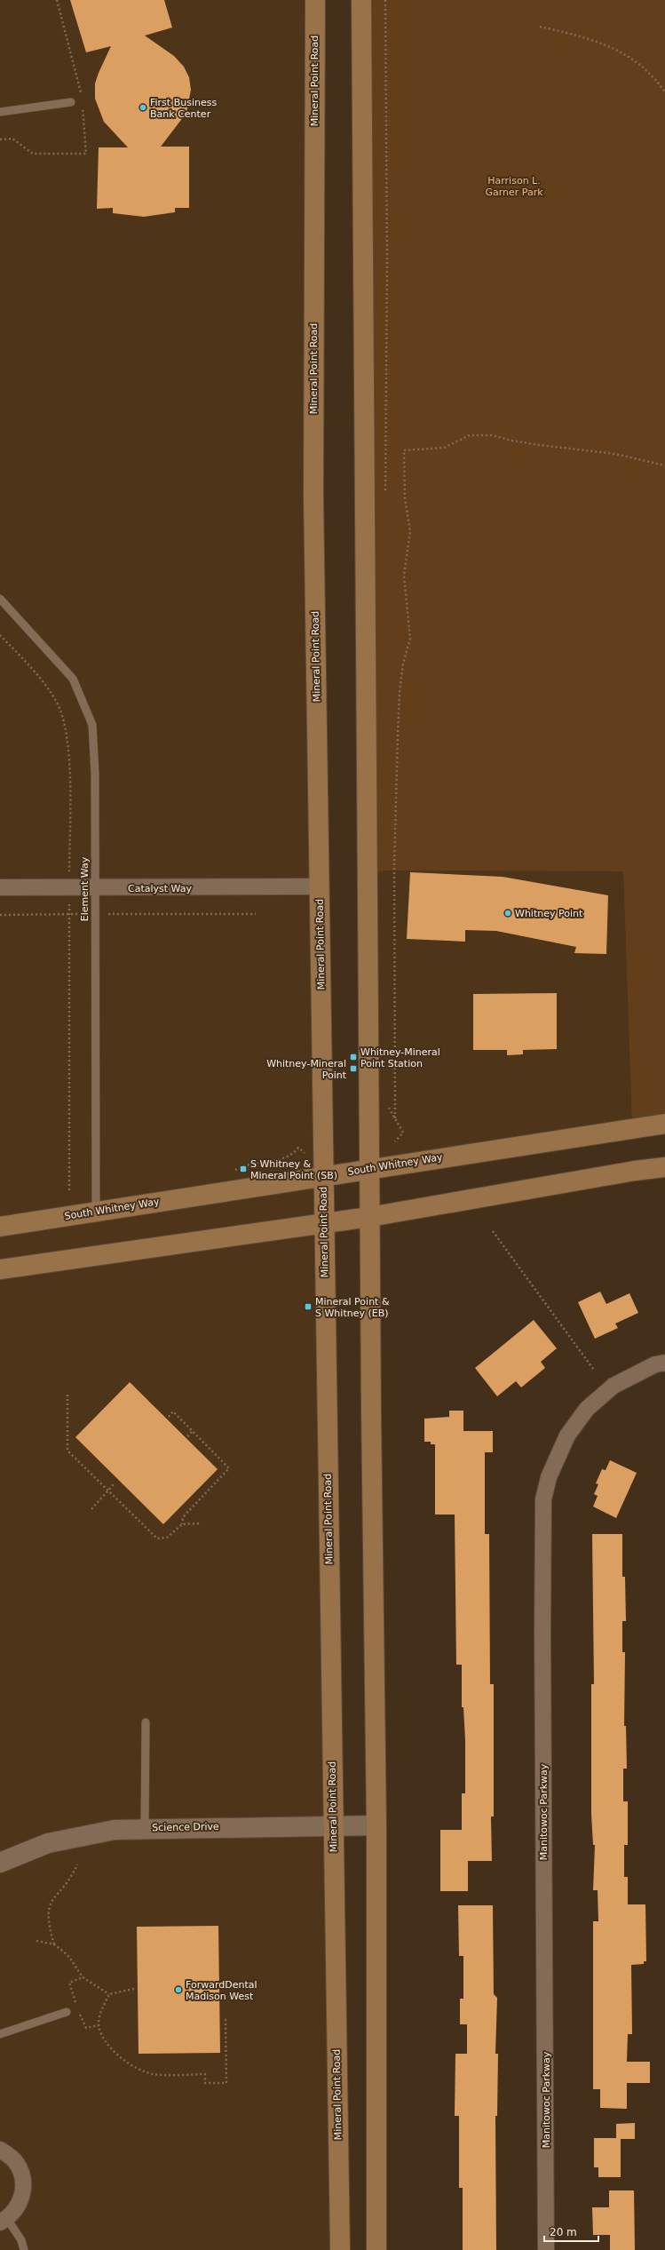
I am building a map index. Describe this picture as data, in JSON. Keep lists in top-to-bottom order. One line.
{"streets":{"main road":["Mineral Point Road","South Whitney Way"],"street":["Catalyst Way","Manitowoc Parkway","Science Drive"],"lane":["Element Way"]},"crossings":[["Mineral Point Road","Catalyst Way"],["Mineral Point Road","South Whitney Way"],["Mineral Point Road","Science Drive"],["Catalyst Way","Element Way"],["Element Way","South Whitney Way"]],"parks":["Harrison L. Garner Park"],"places":{"other":["First Business Bank Center","Whitney Point","ForwardDental Madison West"],"transit":["Whitney-Mineral Point Station","Whitney-Mineral Point","S Whitney & Mineral Point (SB)","Mineral Point & S Whitney (EB)"]},"scale_bar":"20 m"}
